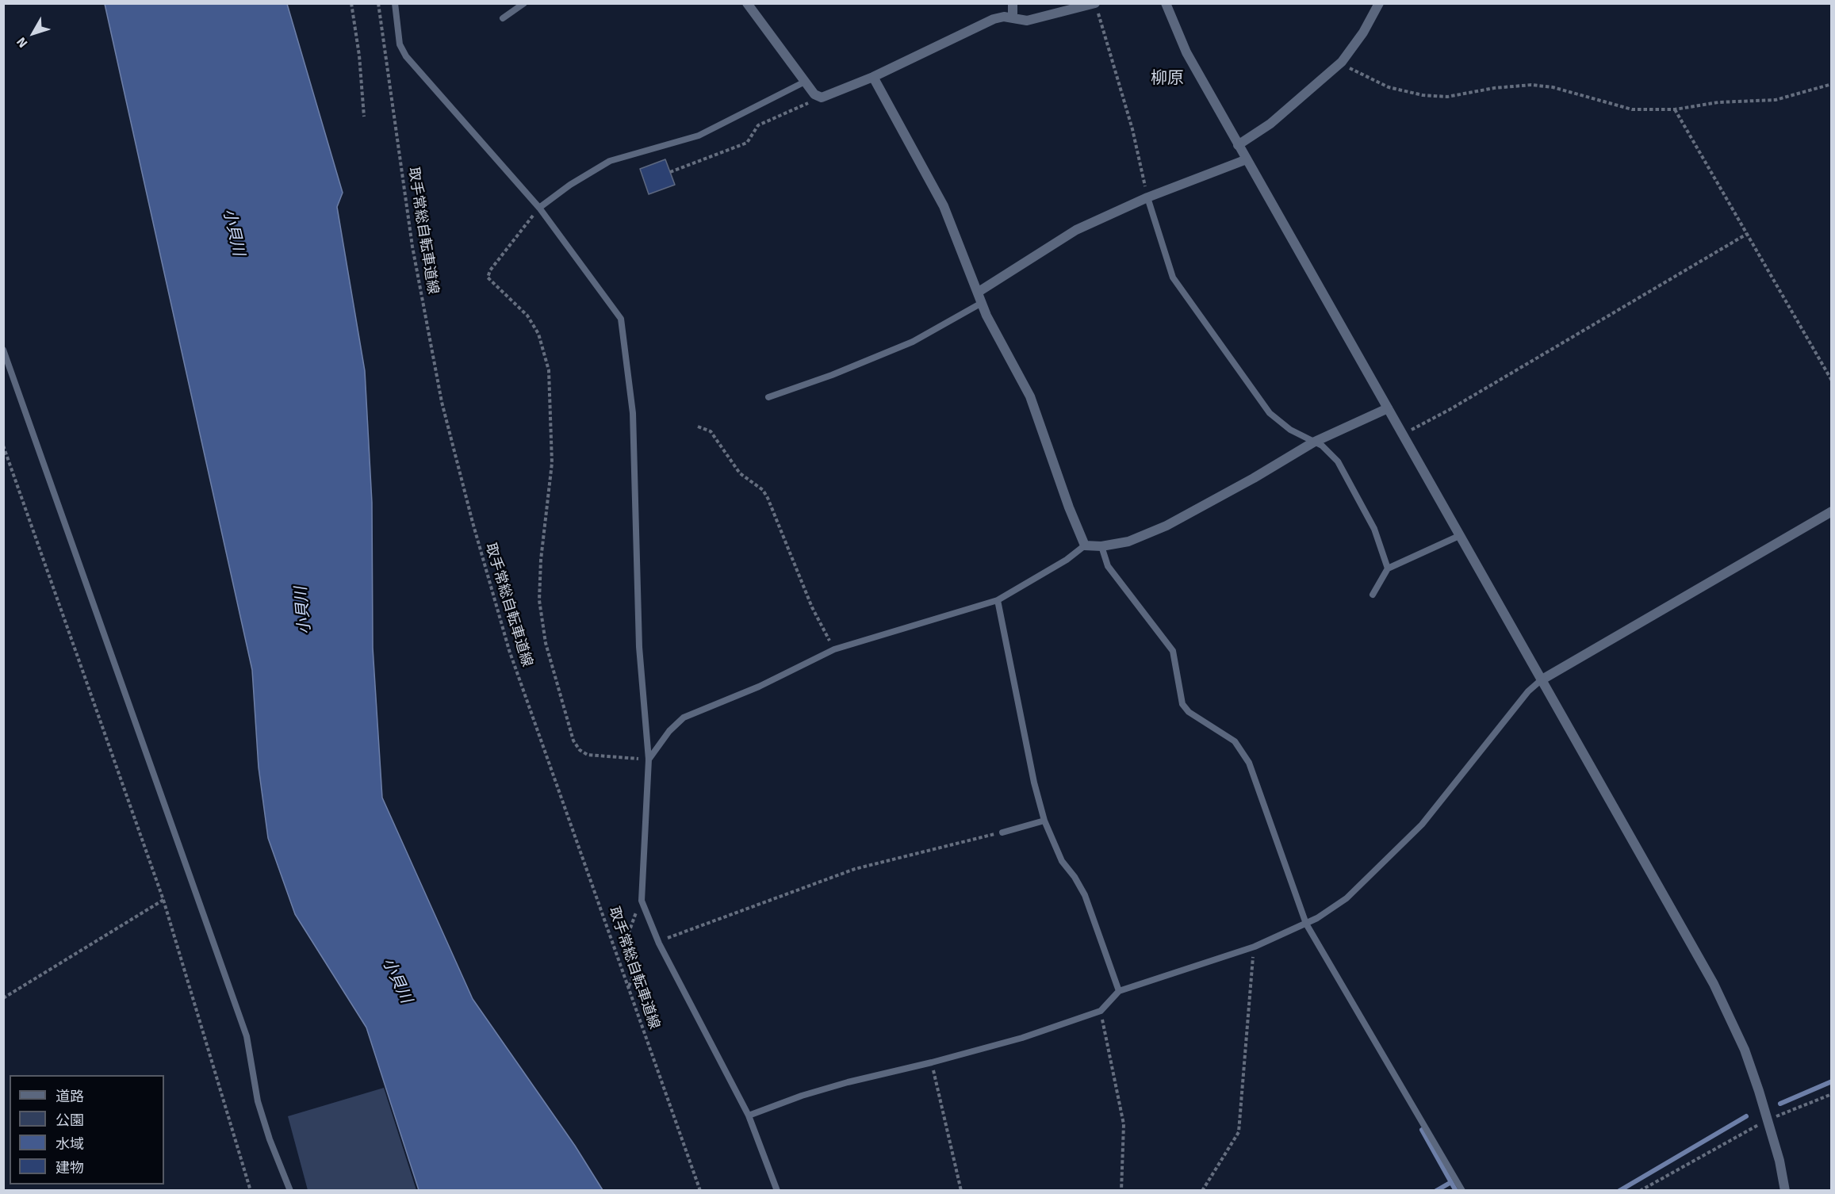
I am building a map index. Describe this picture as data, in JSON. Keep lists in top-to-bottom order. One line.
{"streets":{"path":["取手常総自転車道線"]},"districts":["柳原"],"water":["小貝川"],"legend":["道路","公園","水域","建物"],"north":"bottom left"}
